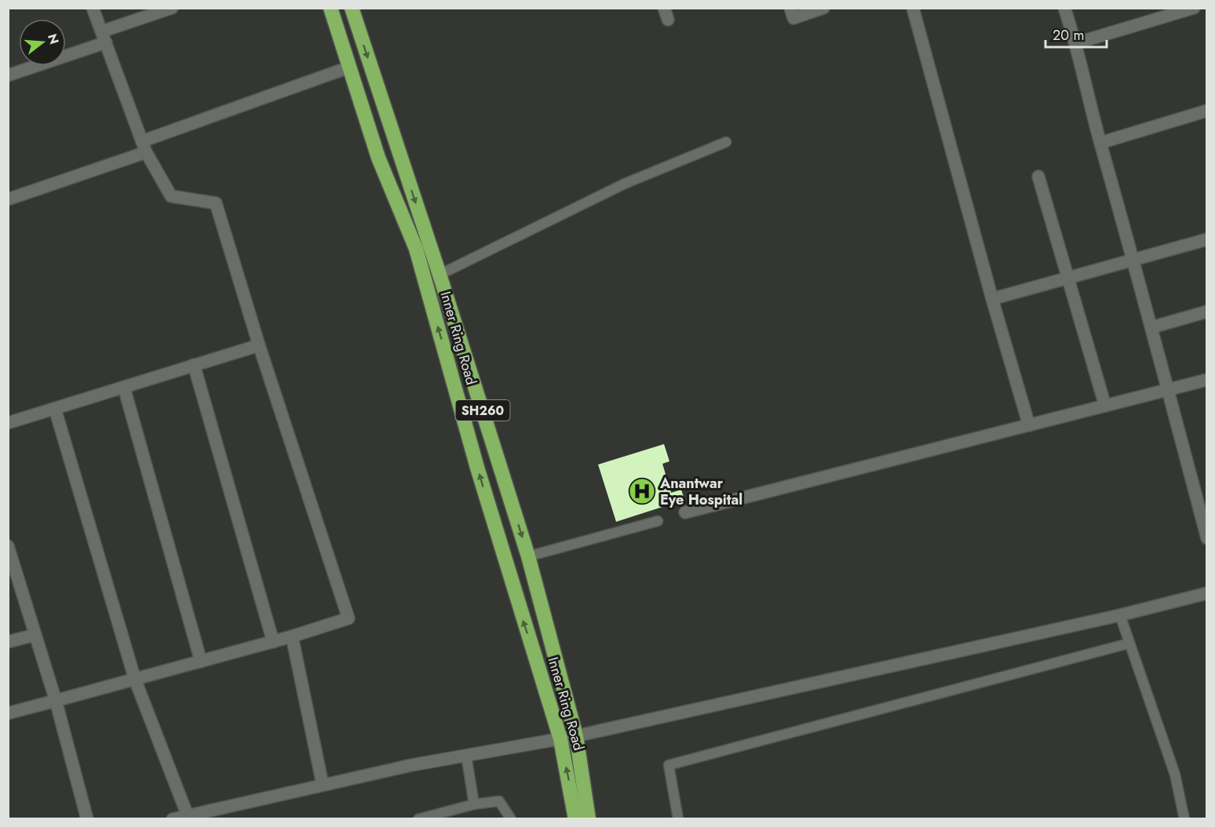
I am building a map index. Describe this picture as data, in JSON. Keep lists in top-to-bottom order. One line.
{"streets":{"highway":["Inner Ring Road","SH260"]},"places":{"hospital":["Anantwar Eye Hospital"]},"scale_bar":"20 m","north":"right"}
